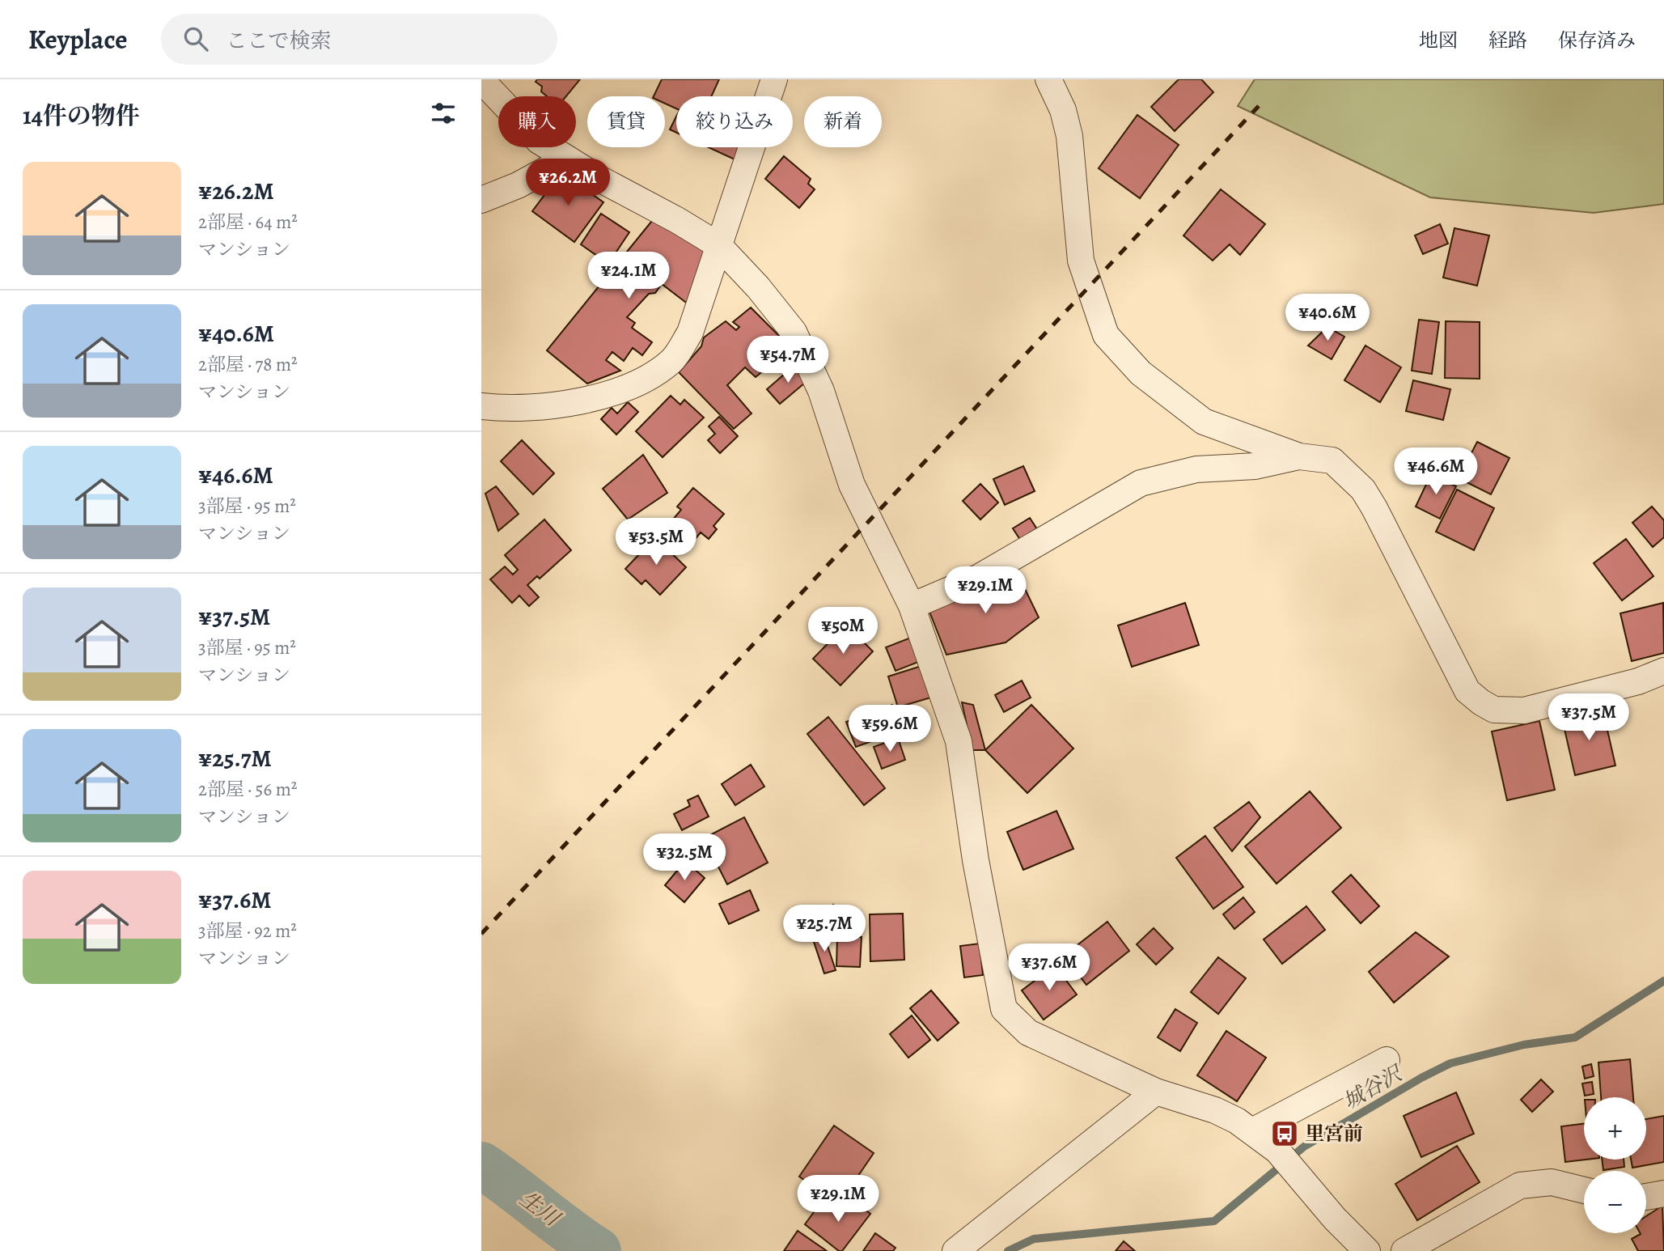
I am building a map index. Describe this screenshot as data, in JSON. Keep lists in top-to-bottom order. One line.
{"water":["城谷沢","生川"],"places":{"bus stop":["里宮前"]},"page":{"header":"Keyplace","search":"ここで検索","nav":["地図","経路","保存済み"],"heading":"14件の物件","chip":["購入","賃貸","絞り込み","新着"],"list":[{"name":"¥26.2M","note":"2部屋 · 64 m² · マンション"},{"name":"¥40.6M","note":"2部屋 · 78 m² · マンション"},{"name":"¥46.6M","note":"3部屋 · 95 m² · マンション"},{"name":"¥37.5M","note":"3部屋 · 95 m² · マンション"},{"name":"¥25.7M","note":"2部屋 · 56 m² · マンション"},{"name":"¥37.6M","note":"3部屋 · 92 m² · マンション"}],"price":["¥26.2M","¥24.1M","¥40.6M","¥54.7M","¥46.6M","¥53.5M","¥29.1M","¥50M","¥37.5M","¥59.6M","¥32.5M","¥25.7M","¥37.6M","¥29.1M"],"map_buttons":["+","−"]}}
